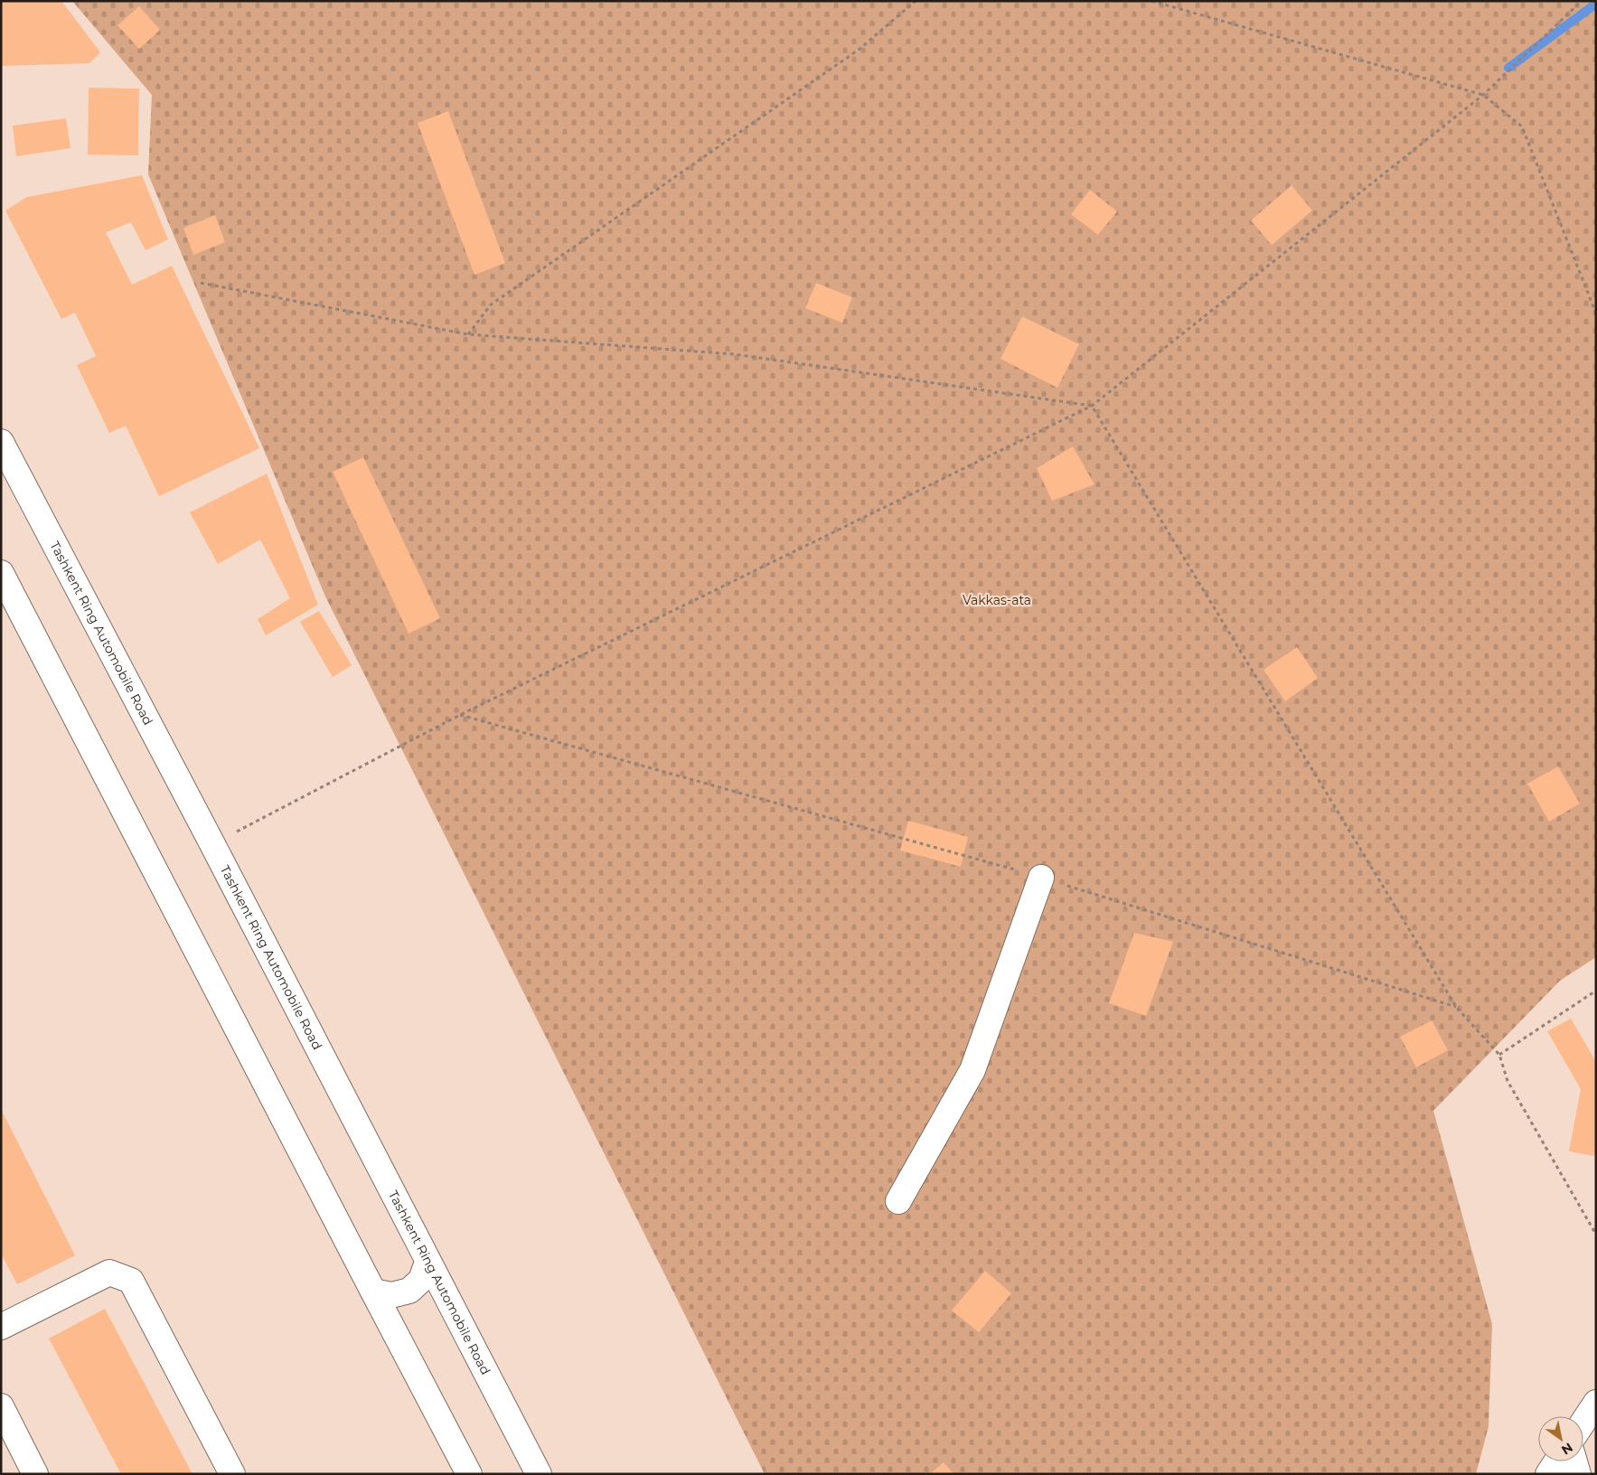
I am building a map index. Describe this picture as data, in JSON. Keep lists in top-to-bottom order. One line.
{"streets":{"main road":["Tashkent Ring Automobile Road"]},"parks":["Vakkas-ata"],"north":"bottom right"}
